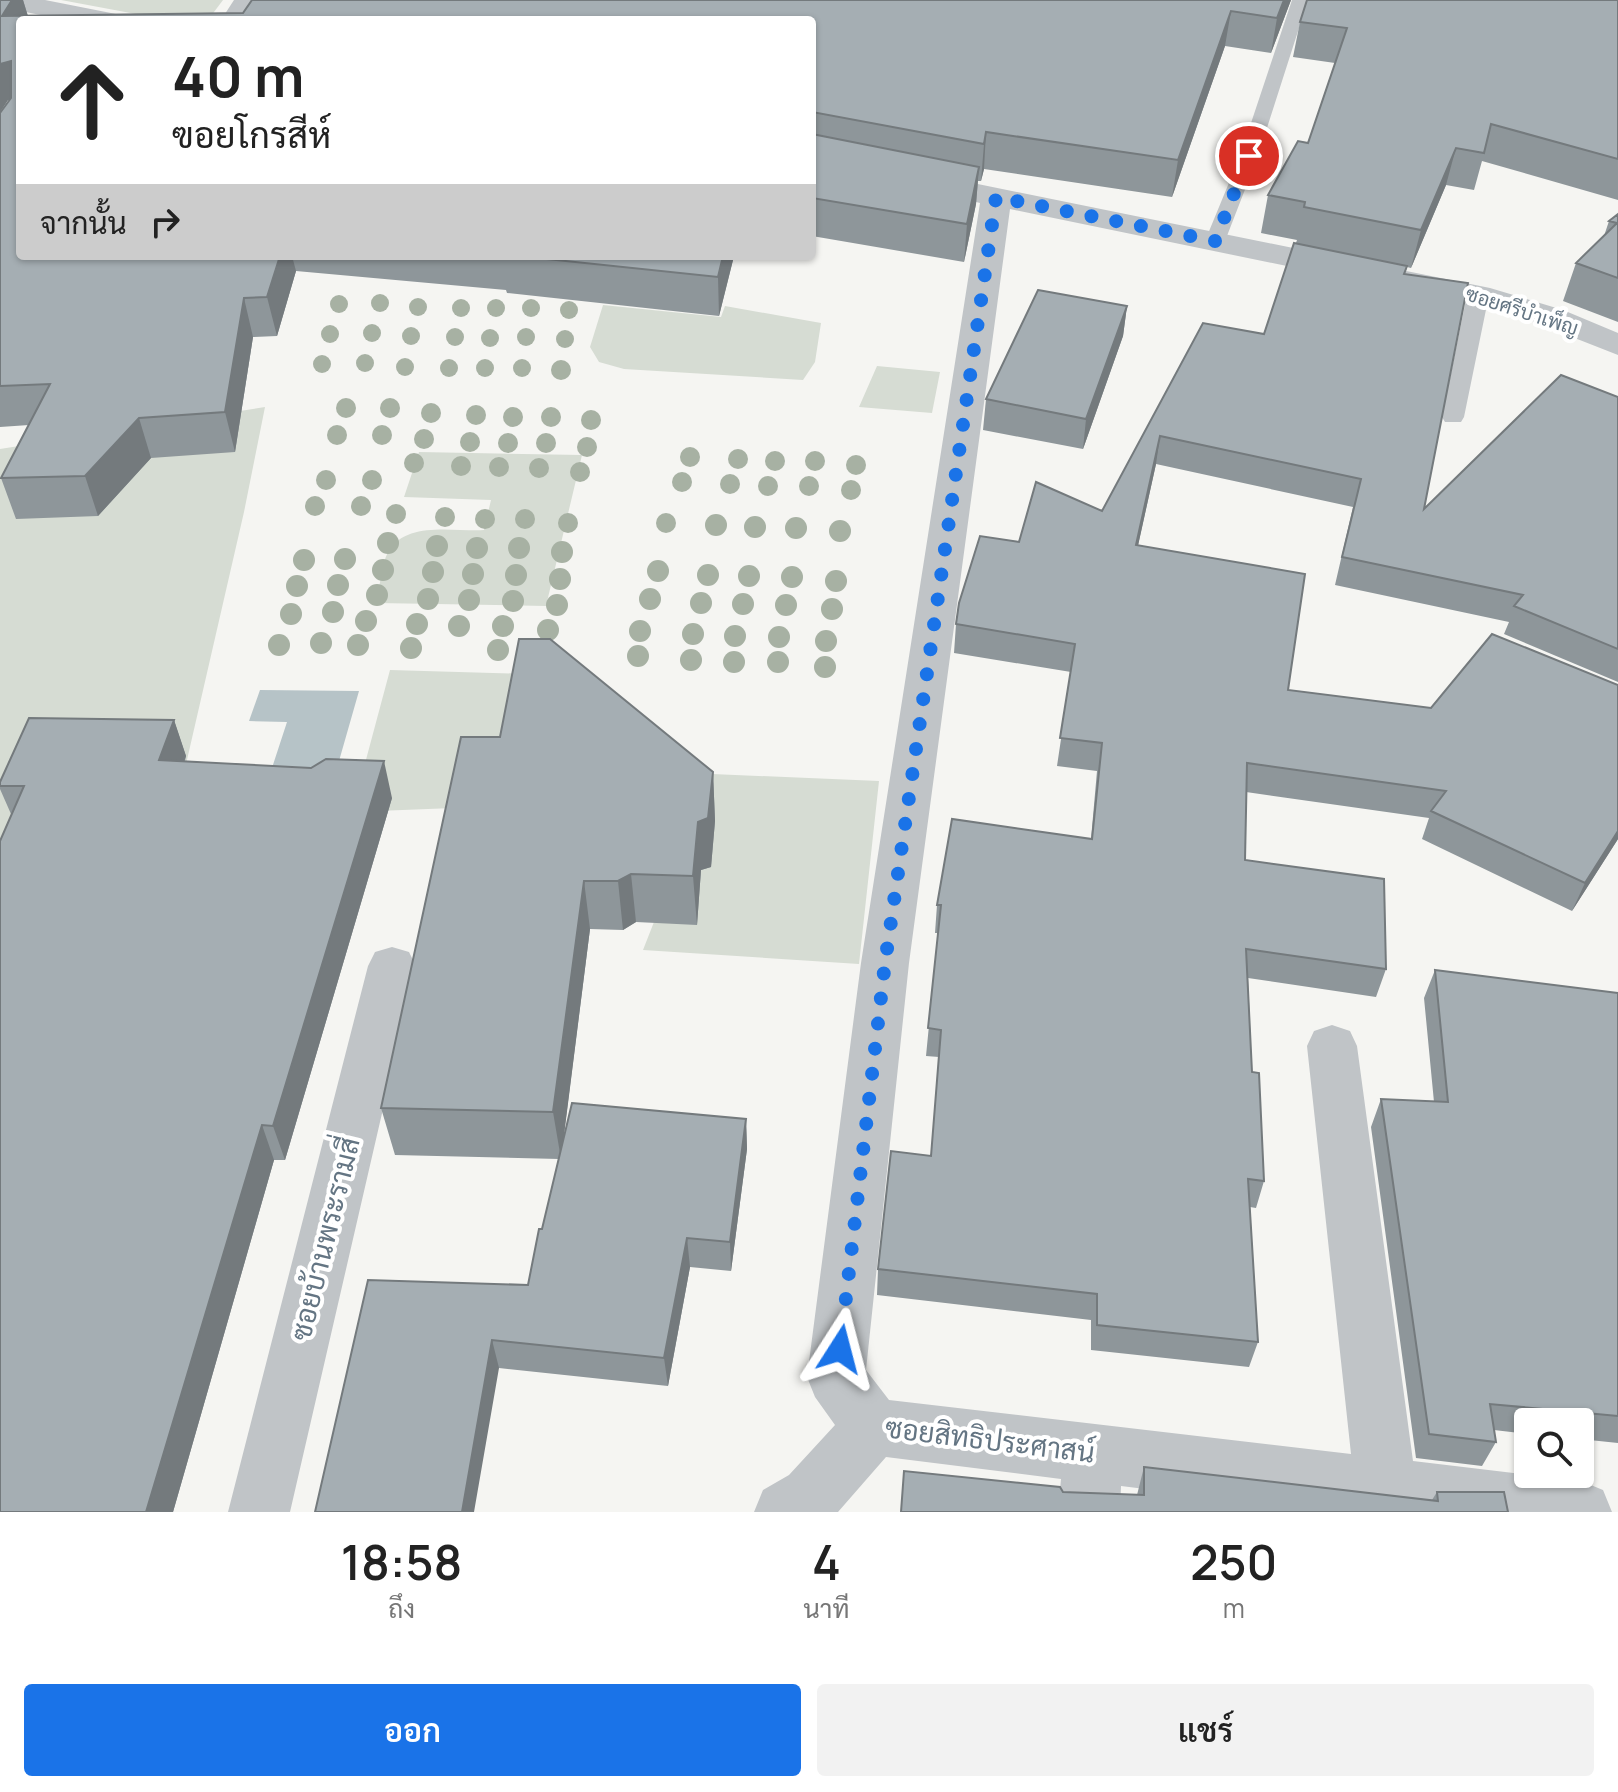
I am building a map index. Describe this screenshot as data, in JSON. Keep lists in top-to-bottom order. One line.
{"streets":{"street":["ซอยศรีบำเพ็ญ","ซอยบ้านพระรามสี่","ซอยสิทธิประศาสน์"]},"crossings":[["ซอยศรีบำเพ็ญ","ซอยสิทธิประศาสน์"]],"page":{"turn":["40 m","ฃอยโกรสีห์"],"then":"จากนั้น","eta":["18:58","ถึง","4","นาที","250","m"],"buttons":["ออก","แชร์"]}}
